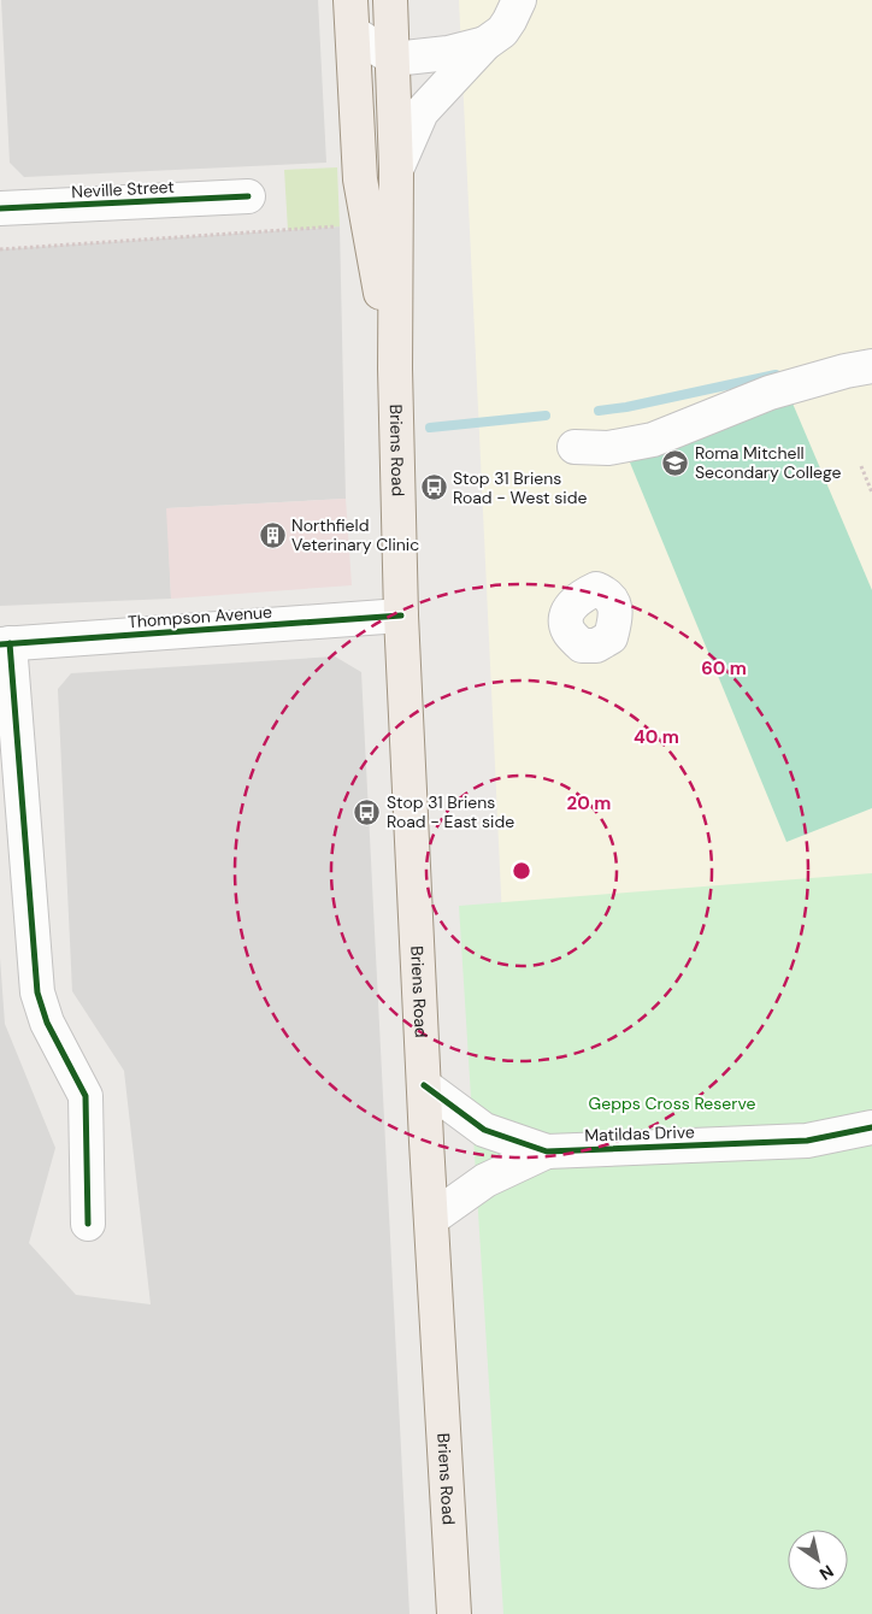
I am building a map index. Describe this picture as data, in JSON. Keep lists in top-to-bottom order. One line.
{"streets":{"main road":["Briens Road"],"street":["Neville Street","Thompson Avenue","Matildas Drive"]},"crossings":[["Briens Road","Thompson Avenue"],["Briens Road","Matildas Drive"]],"parks":["Gepps Cross Reserve"],"places":{"school or university":["Roma Mitchell Secondary College"],"bus stop":["Stop 31 Briens Road - West side","Stop 31 Briens Road - East side"],"building":["Northfield Veterinary Clinic"]},"north":"bottom right","rings":["60 m","40 m","20 m"]}
